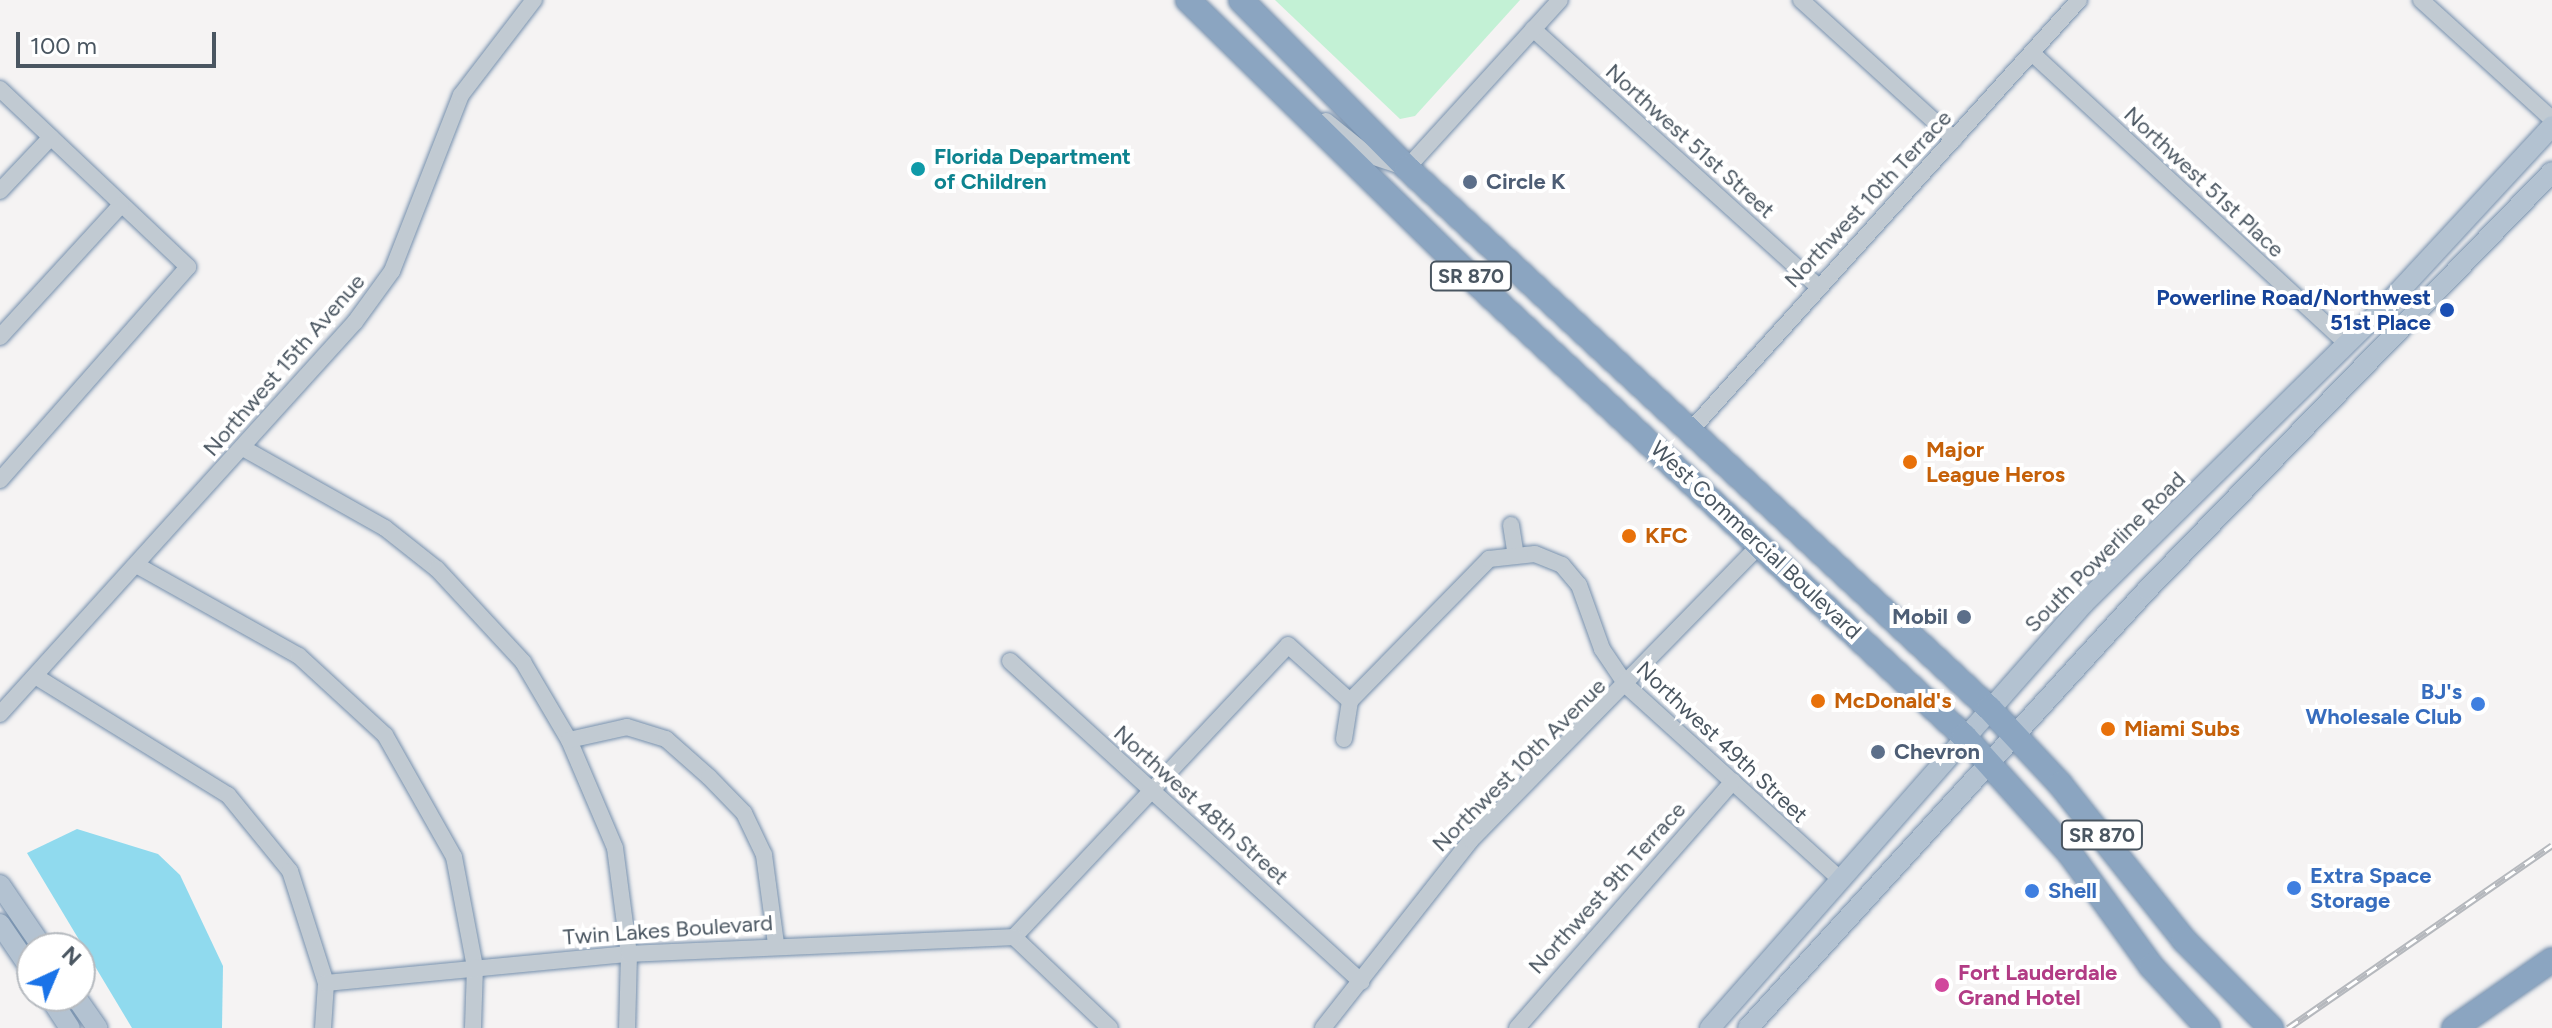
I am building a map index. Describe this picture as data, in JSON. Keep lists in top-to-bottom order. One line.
{"streets":{"highway":["SR 870","West Commercial Boulevard"],"main road":["South Powerline Road"],"street":["Northwest 51st Street","Northwest 51st Place","Northwest 10th Terrace","Northwest 15th Avenue","Northwest 49th Street","Northwest 10th Avenue","Northwest 48th Street","Northwest 9th Terrace","Twin Lakes Boulevard"]},"crossings":[["Northwest 51st Street","Northwest 10th Terrace"],["Northwest 51st Place","Northwest 10th Terrace"],["Northwest 51st Place","South Powerline Road"],["Northwest 10th Terrace","West Commercial Boulevard"],["West Commercial Boulevard","South Powerline Road"],["West Commercial Boulevard","Northwest 10th Avenue"],["South Powerline Road","Northwest 49th Street"],["Northwest 49th Street","Northwest 10th Avenue"],["Northwest 49th Street","Northwest 9th Terrace"],["Northwest 10th Avenue","Northwest 48th Street"]],"places":["Florida Department of Children","Circle K","Powerline Road/Northwest 51st Place","Major League Heros","KFC","Mobil","McDonald's","BJ's Wholesale Club","Miami Subs","Chevron","Extra Space Storage","Shell","Fort Lauderdale Grand Hotel"],"scale_bar":"100 m","north":"top right"}
